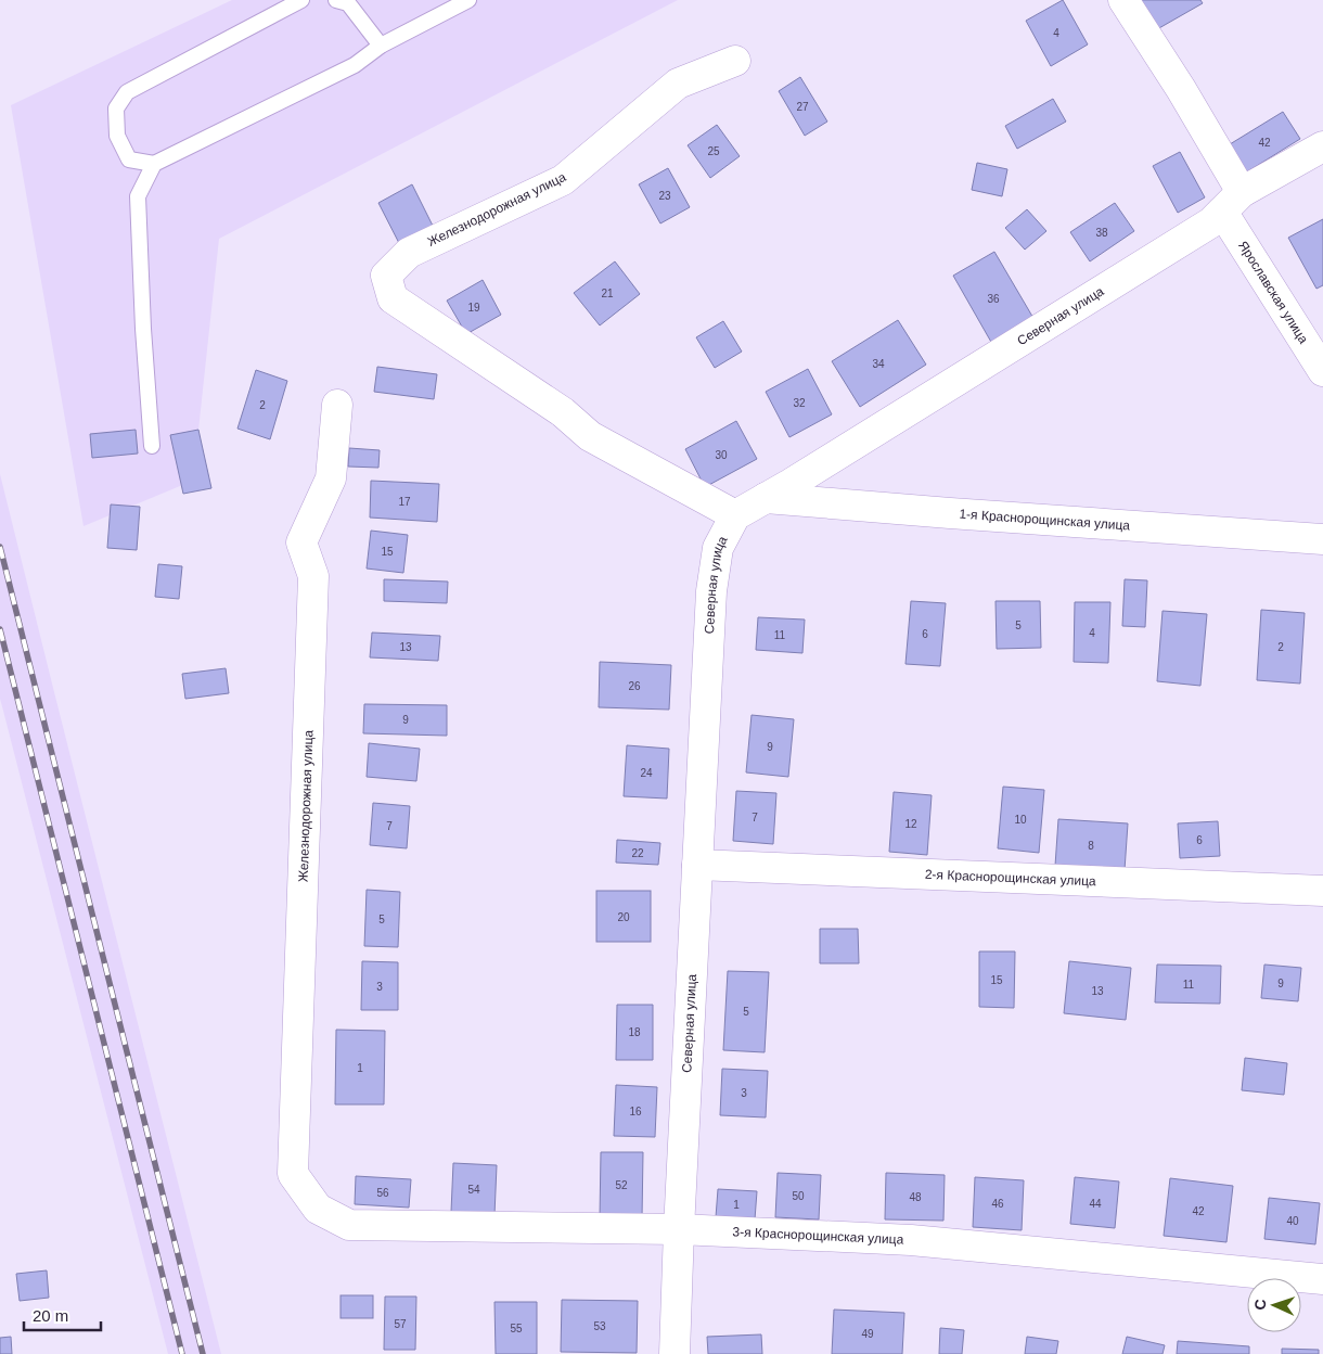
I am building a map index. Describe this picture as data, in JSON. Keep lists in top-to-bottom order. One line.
{"streets":{"street":["Железнодорожная улица","Ярославская улица","Северная улица","1-я Краснорощинская улица","2-я Краснорощинская улица","3-я Краснорощинская улица"]},"crossings":[["Железнодорожная улица","Северная улица"],["Железнодорожная улица","3-я Краснорощинская улица"],["Ярославская улица","Северная улица"],["Северная улица","1-я Краснорощинская улица"],["Северная улица","2-я Краснорощинская улица"],["Северная улица","3-я Краснорощинская улица"]],"house_numbers":["4","27","42","25","23","38","21","36","19","34","32","2","30","17","15","5","4","6","11","13","2","26","9","9","24","7","10","12","7","6","8","22","20","5","15","9","11","3","13","5","18","1","3","16","52","54","56","50","48","46","44","1","42","40","57","53","55","49"],"scale_bar":"20 m","north":"left"}
